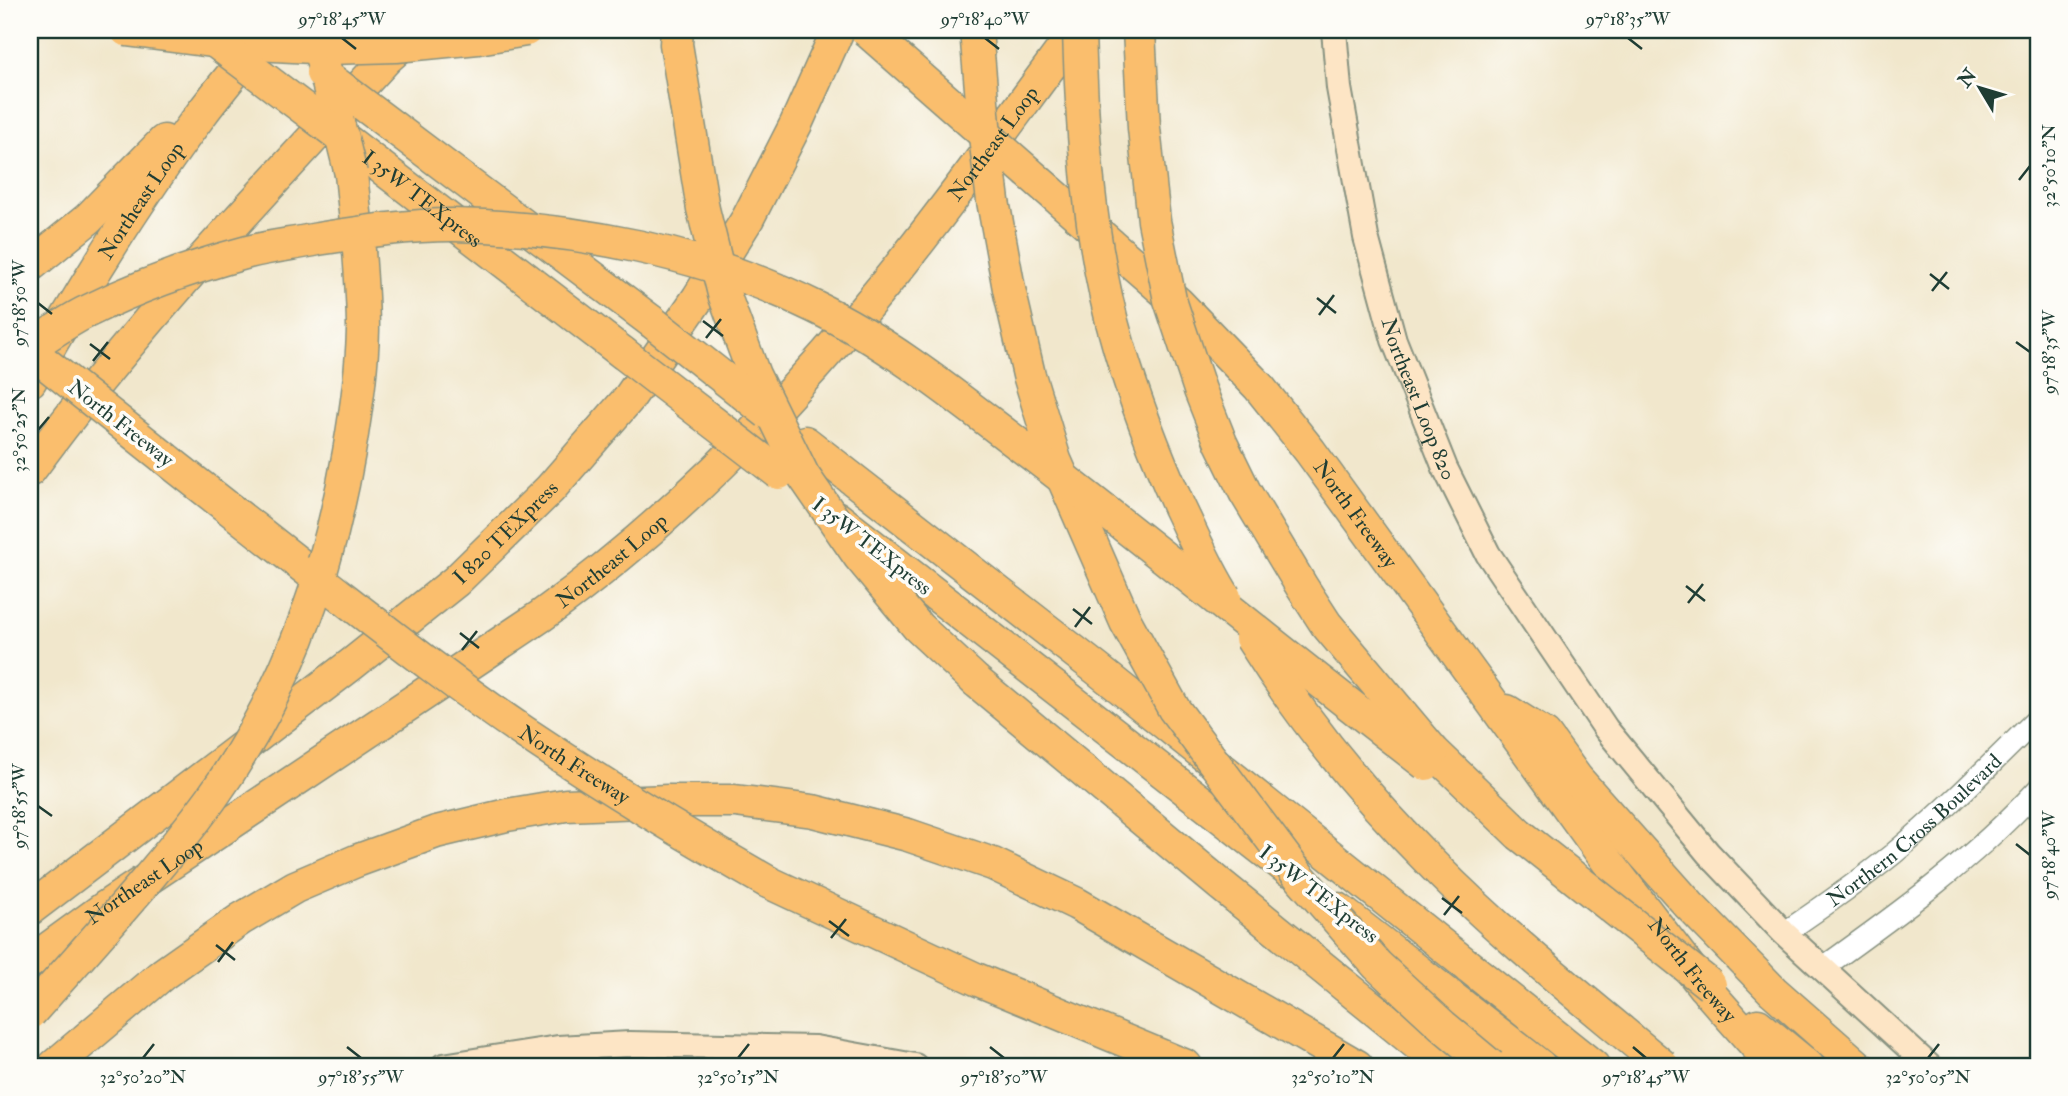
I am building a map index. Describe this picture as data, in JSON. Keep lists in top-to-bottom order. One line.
{"streets":{"highway":["Northeast Loop","I 35W TEXpress","North Freeway","I 820 TEXpress"],"main road":["Northeast Loop 820"],"street":["Northern Cross Boulevard"]},"crossings":[["Northeast Loop","I 35W TEXpress"],["Northeast Loop 820","Northern Cross Boulevard"]],"north":"top left","coordinates":["97°18'45\"W","97°18'40\"W","97°18'35\"W","32°50'10\"N","97°18'50\"W","32°50'25\"N","97°18'55\"W","32°50'20\"N","32°50'15\"N","32°50'05\"N"]}
